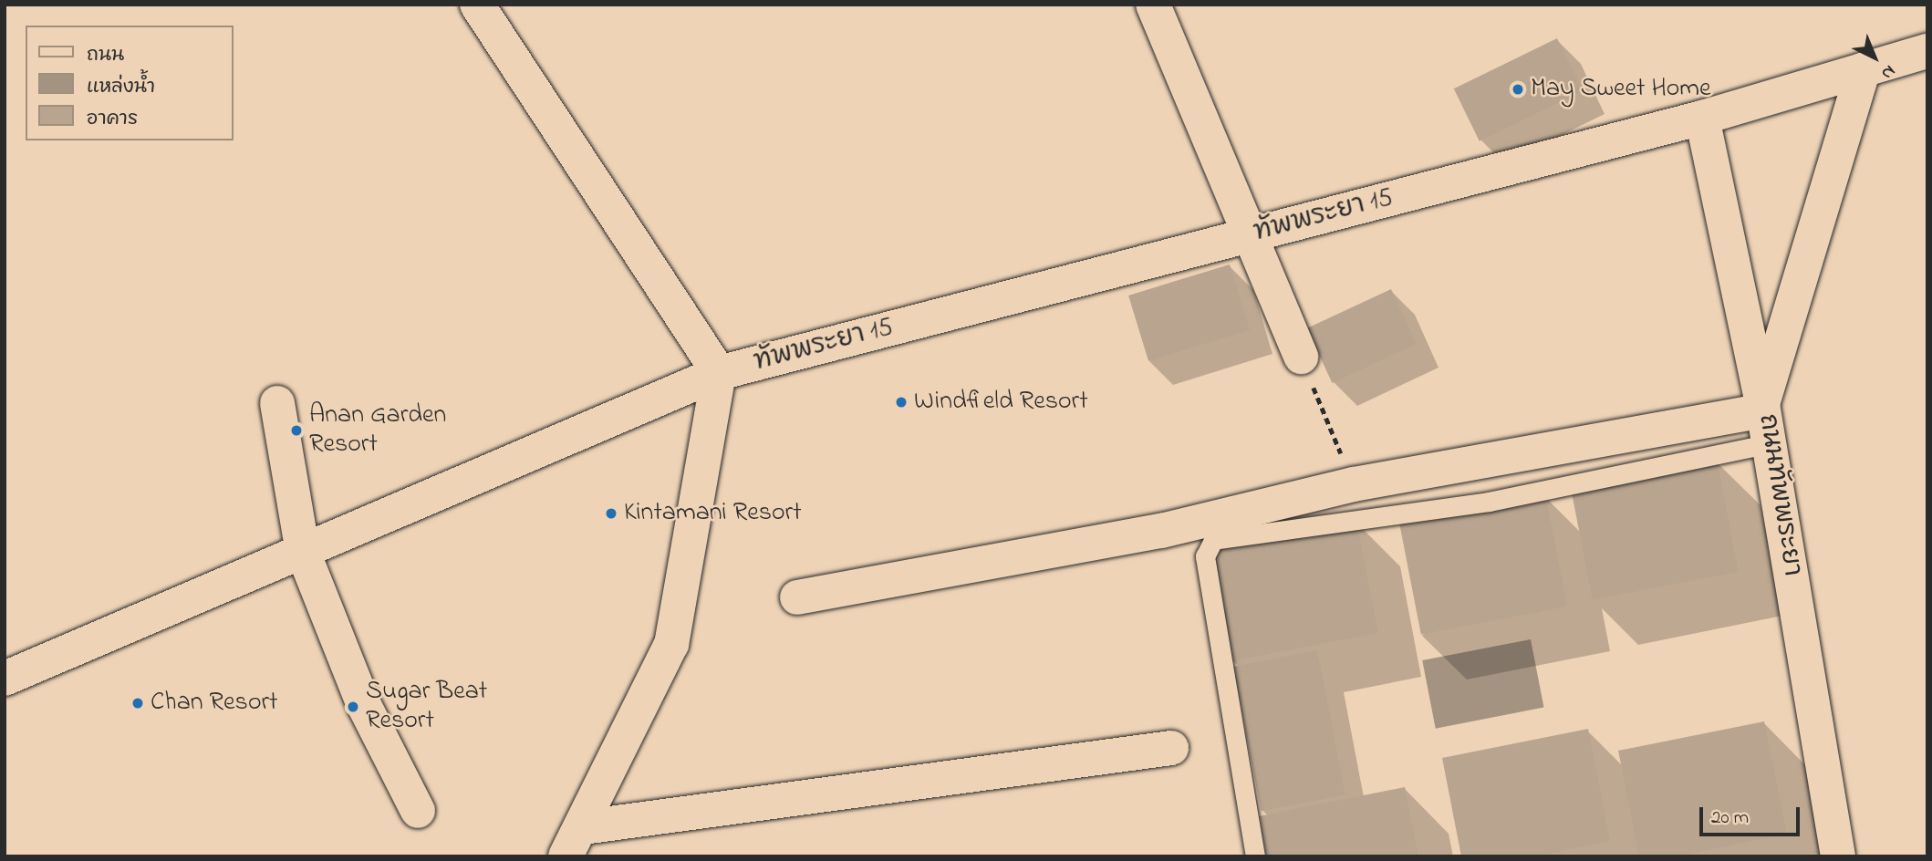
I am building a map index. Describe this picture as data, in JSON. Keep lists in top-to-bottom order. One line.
{"streets":{"street":["ทัพพระยา 15","ถนนทัพพระยา"]},"crossings":[["ทัพพระยา 15","ถนนทัพพระยา"]],"places":["May Sweet Home","Windfield Resort","Anan Garden Resort","Kintamani Resort","Chan Resort","Sugar Beat Resort"],"legend":["ถนน","แหล่งน้ำ","อาคาร"],"scale_bar":"20 m","north":"bottom right"}
